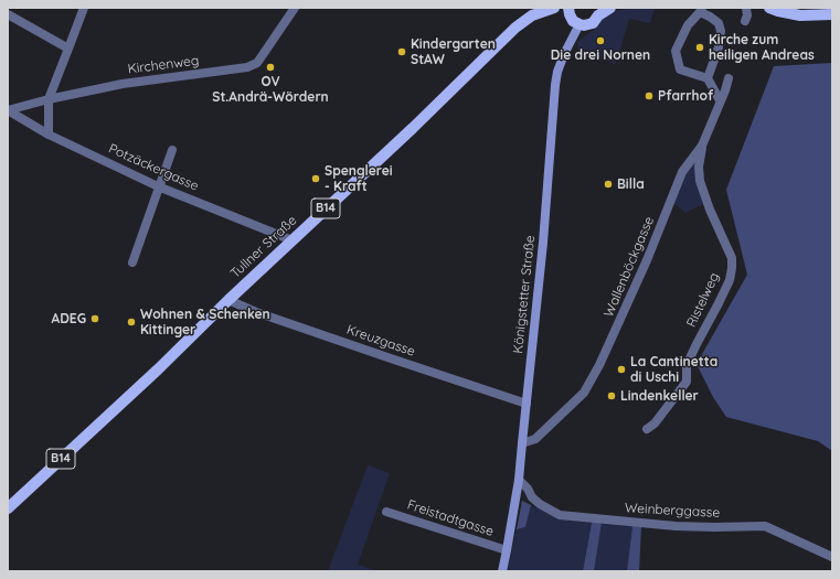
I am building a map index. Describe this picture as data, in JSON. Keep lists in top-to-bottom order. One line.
{"streets":{"main road":["B14","Tullner Straße","Königstetter Straße"],"street":["Kirchenweg","Potzäckergasse","Wallenböckgasse","Ristelweg","Kreuzgasse","Weinberggasse","Freistadtgasse"]},"crossings":[["Kirchenweg","Potzäckergasse"],["Potzäckergasse","Tullner Straße"],["Tullner Straße","Königstetter Straße"],["Tullner Straße","Kreuzgasse"],["Wallenböckgasse","Königstetter Straße"],["Wallenböckgasse","Ristelweg"],["Königstetter Straße","Kreuzgasse"],["Königstetter Straße","Weinberggasse"],["Königstetter Straße","Freistadtgasse"]],"places":["Die drei Nornen","Kirche zum heiligen Andreas","Kindergarten StAW","OV St.Andrä-Wördern","Pfarrhof","Spenglerei - Kraft","Billa","ADEG","Wohnen & Schenken Kittinger","La Cantinetta di Uschi","Lindenkeller"]}
